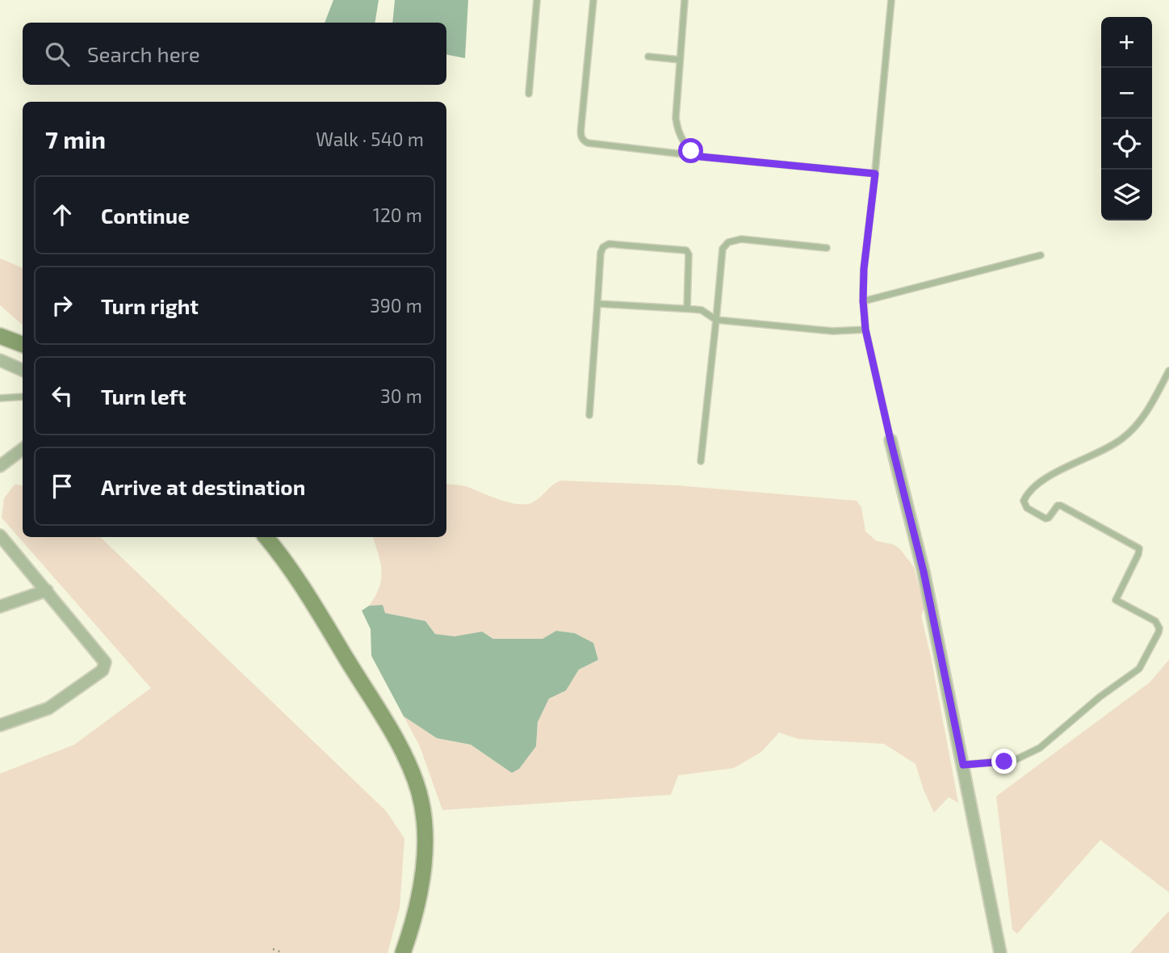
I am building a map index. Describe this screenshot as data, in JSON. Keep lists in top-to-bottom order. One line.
{"page":{"map_buttons":["+","−"],"search":"Search here","heading":["7 min","Walk · 540 m"],"list":[["Continue","120 m"],["Turn right","390 m"],["Turn left","30 m"],"Arrive at destination"]}}
